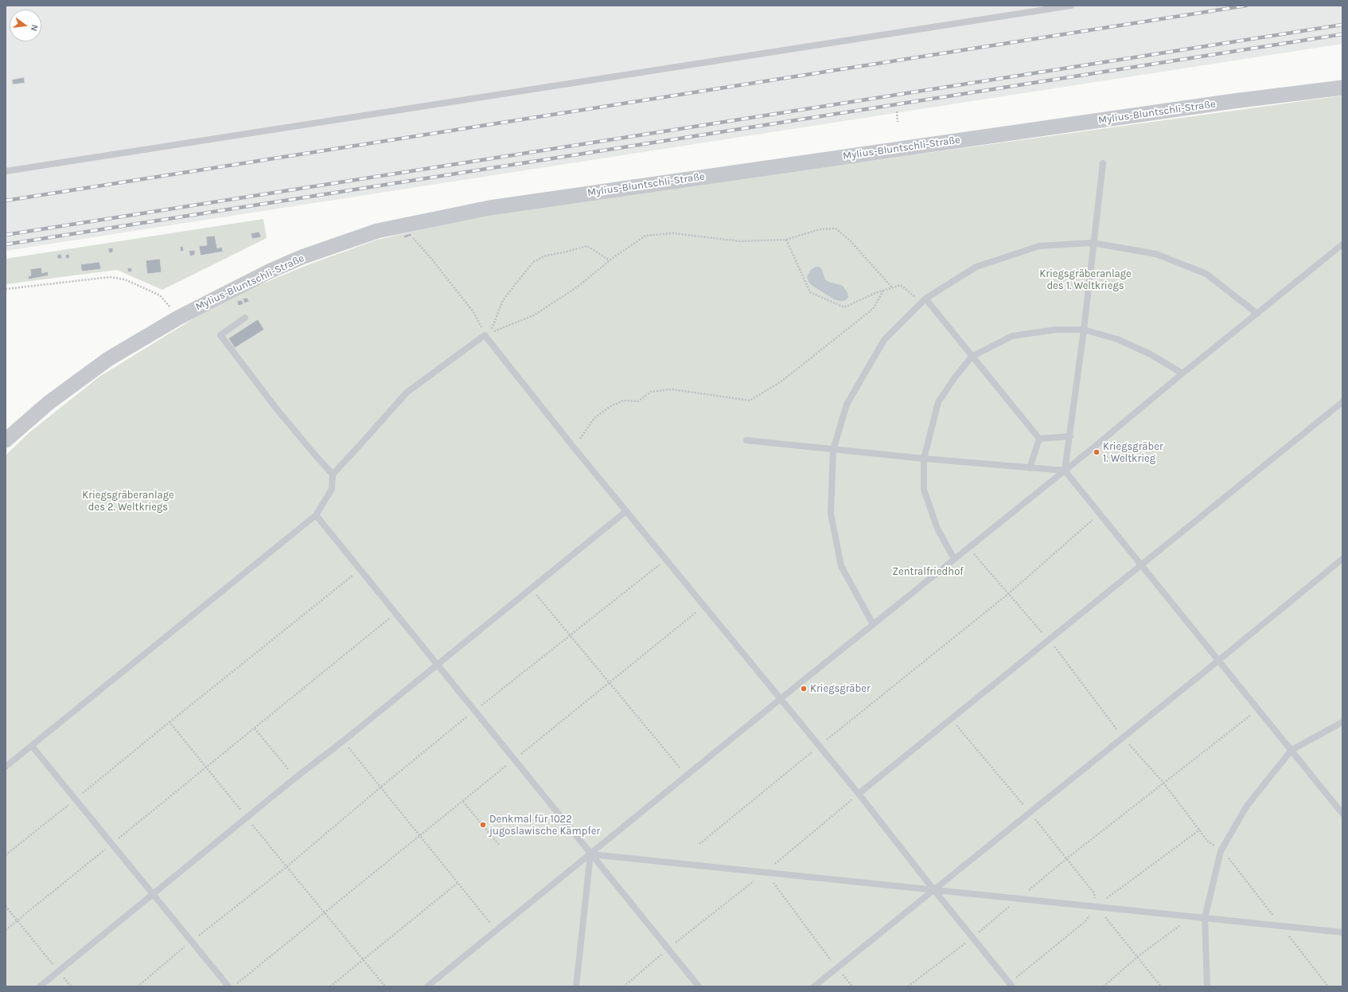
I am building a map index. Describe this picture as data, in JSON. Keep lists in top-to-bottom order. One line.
{"streets":{"street":["Mylius-Bluntschli-Straße"]},"parks":["Kriegsgräberanlage des 1. Weltkriegs","Kriegsgräberanlage des 2. Weltkriegs","Zentralfriedhof"],"places":["Kriegsgräber 1. Weltkrieg","Kriegsgräber","Denkmal für 1022 jugoslawische Kämpfer"],"north":"right"}
